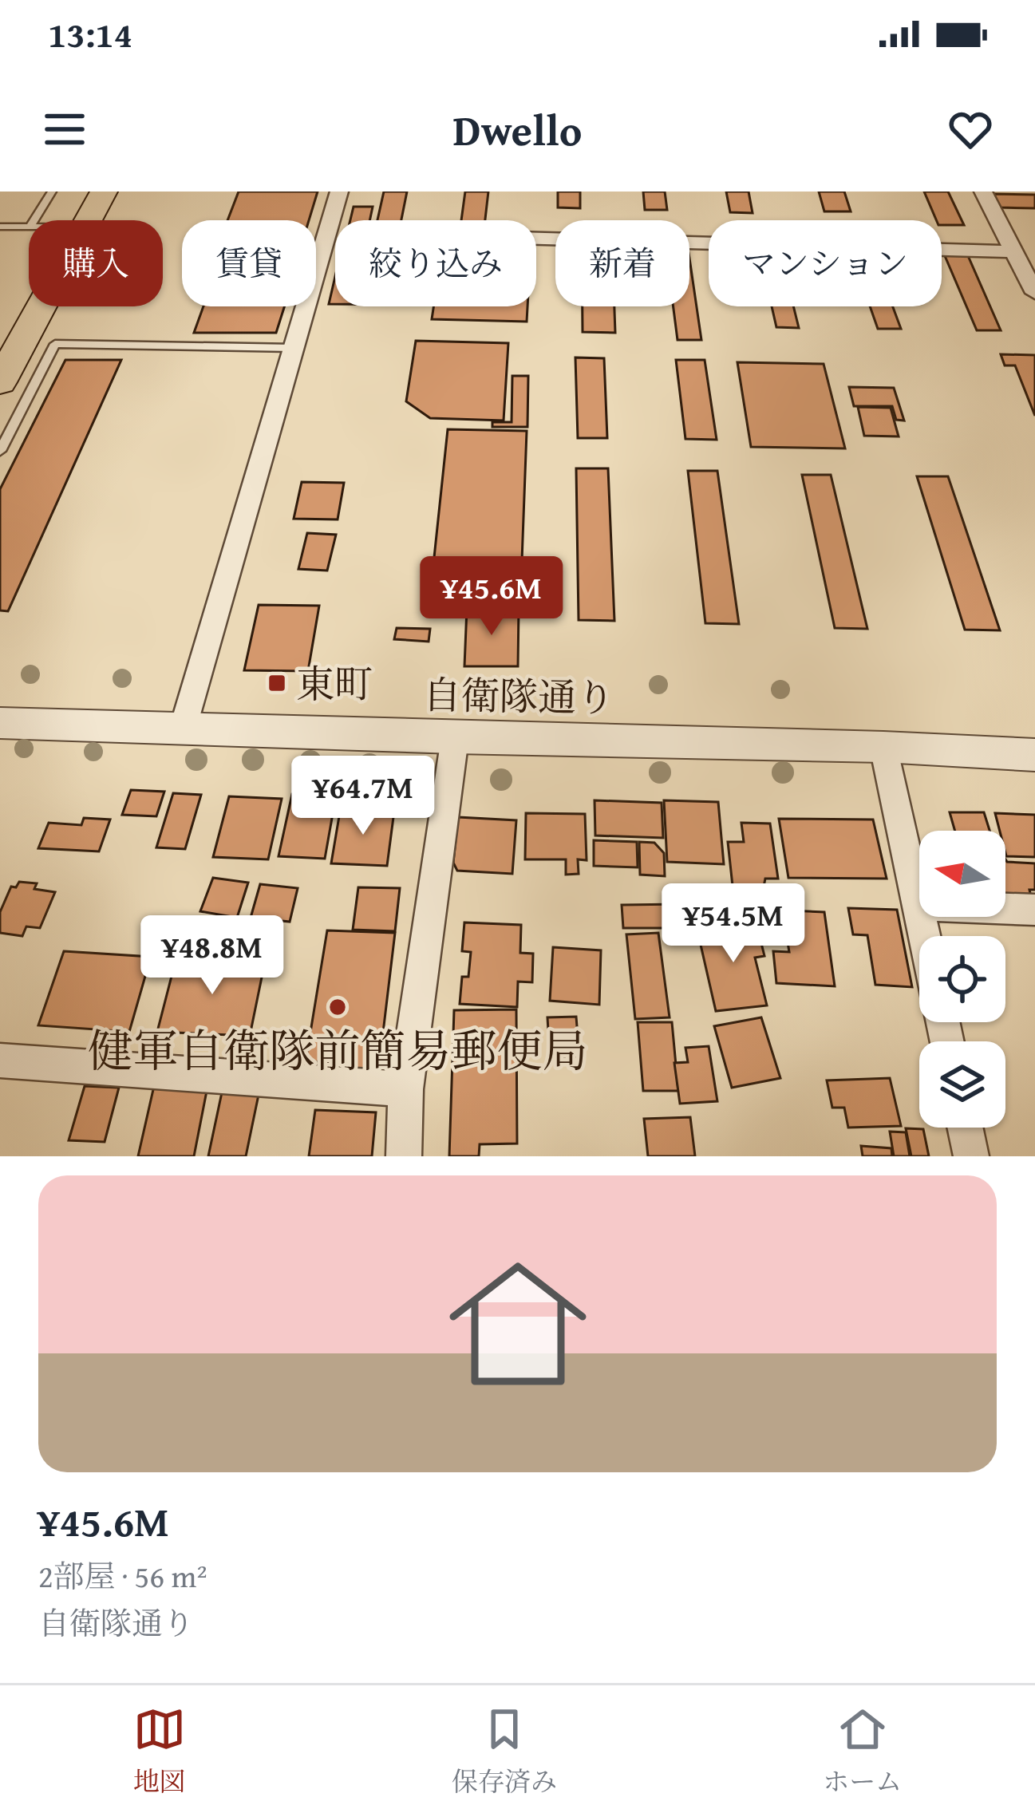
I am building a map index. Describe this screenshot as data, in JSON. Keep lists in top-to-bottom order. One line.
{"streets":{"street":["自衛隊通り"]},"places":{"transit":["東町"],"other":["健軍自衛隊前簡易郵便局"]},"north":"left","page":{"status":"13:14","header":"Dwello","chip":["購入","賃貸","絞り込み","新着","マンション"],"price":["¥45.6M","¥64.7M","¥54.5M","¥48.8M"],"list":[{"name":"¥45.6M","note":"2部屋 · 56 m² · 自衛隊通り"}],"tabs":["地図","保存済み","ホーム"]}}
